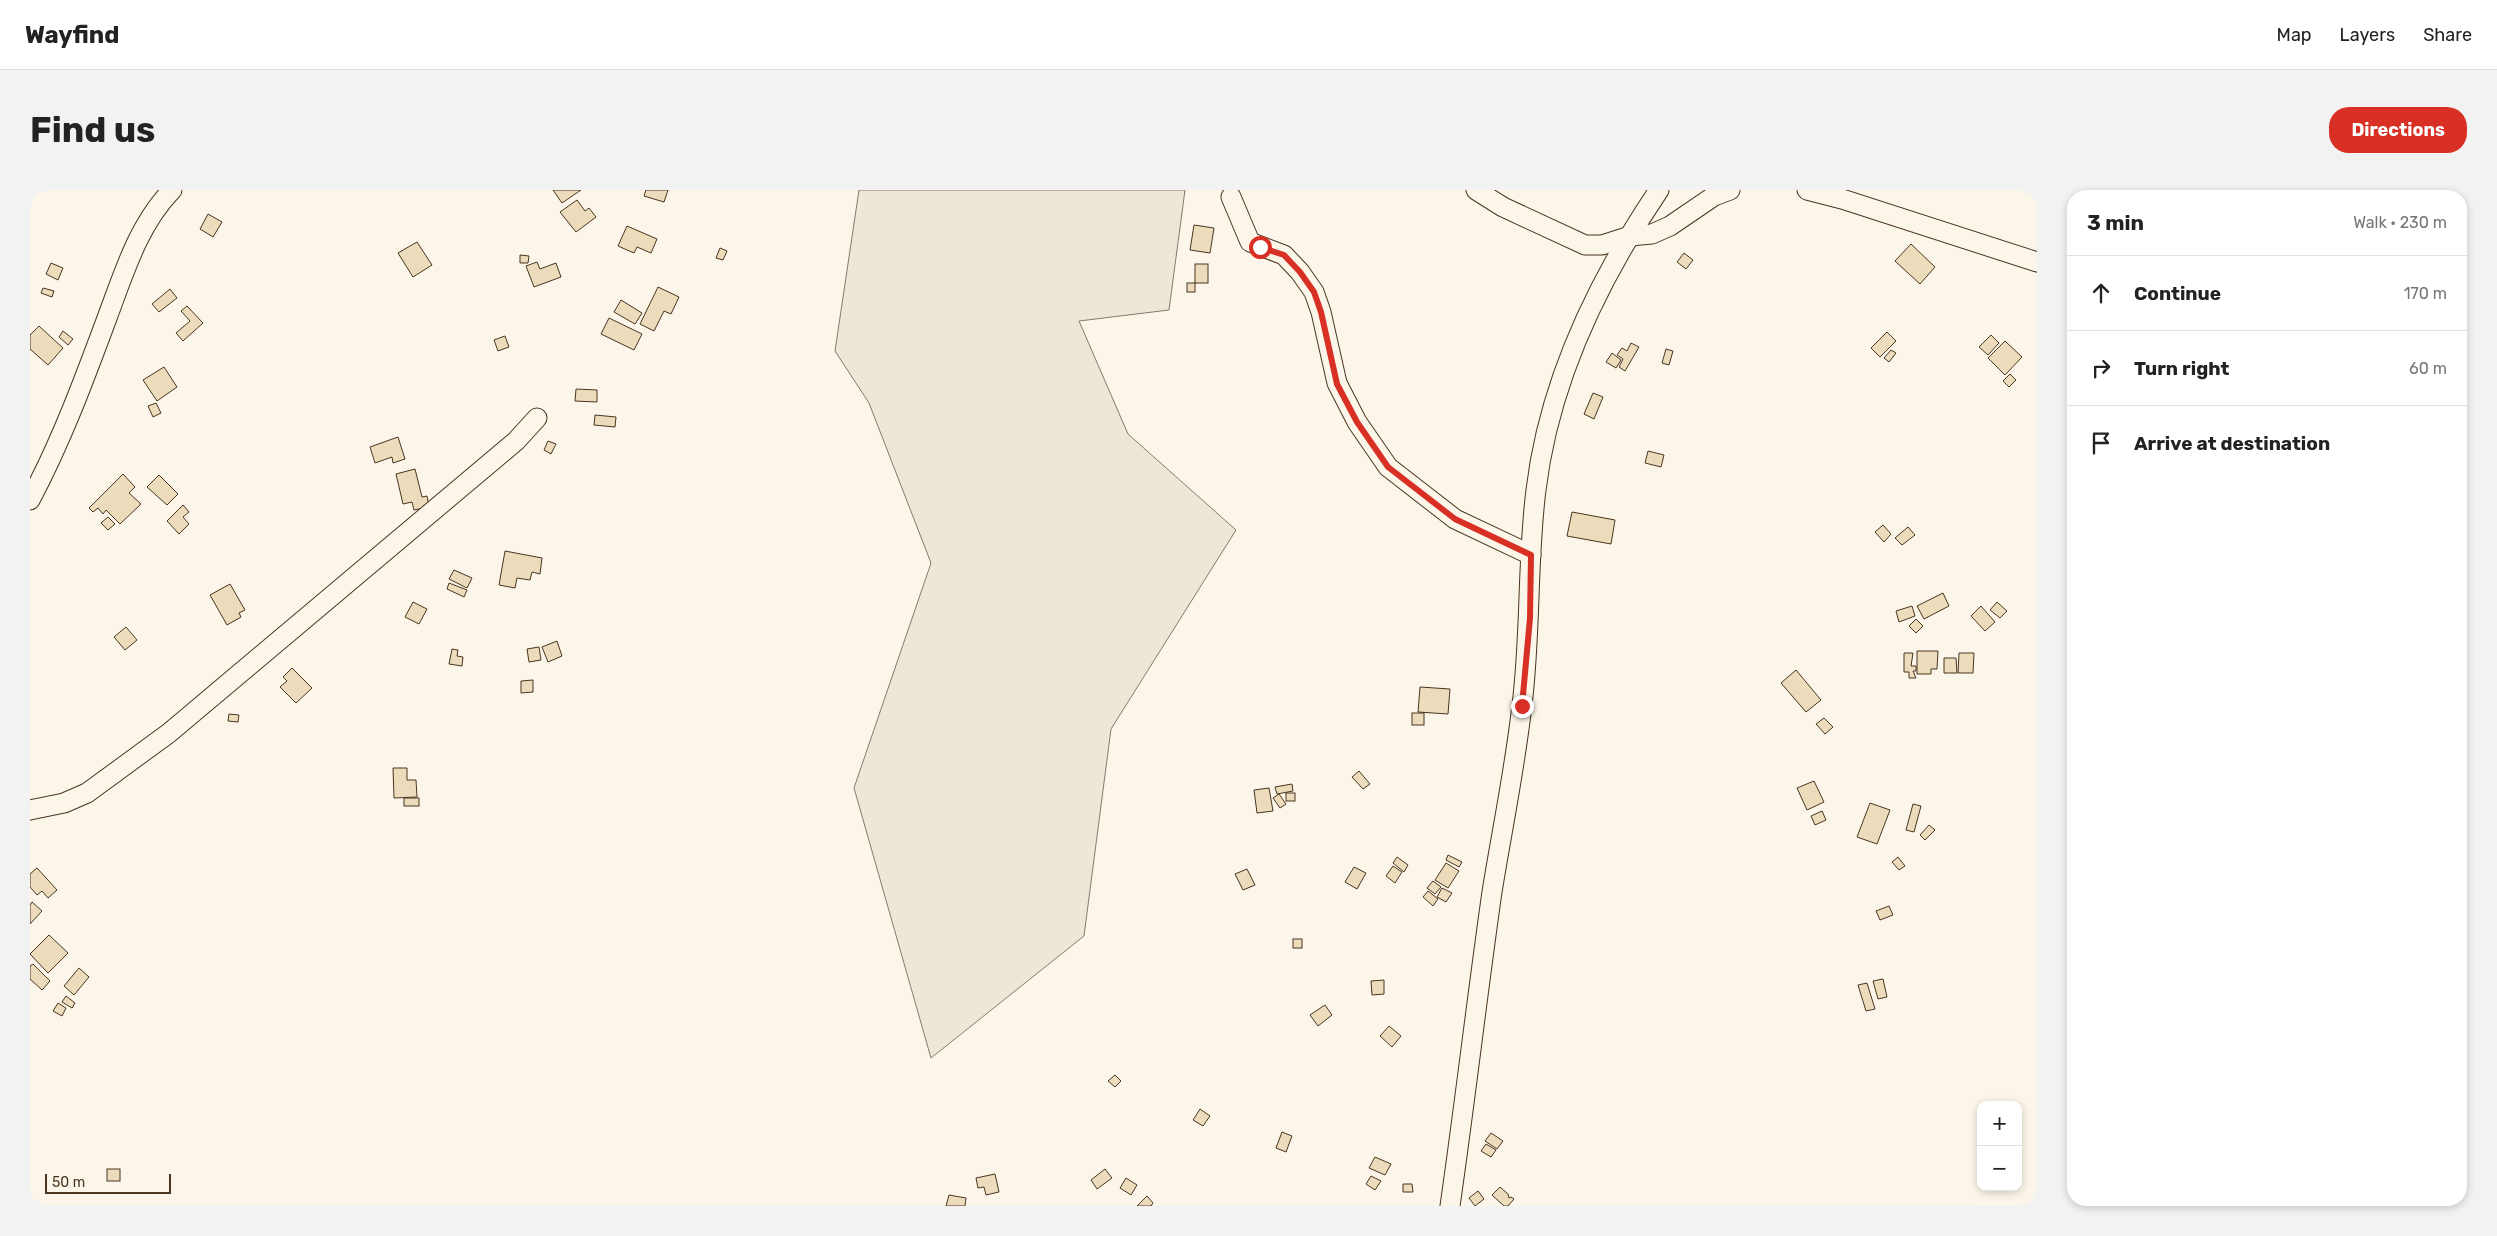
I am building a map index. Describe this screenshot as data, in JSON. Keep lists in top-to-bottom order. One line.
{"scale_bar":"50 m","page":{"header":"Wayfind","nav":["Map","Layers","Share"],"buttons":"Directions","title":"Find us","heading":["3 min","Walk · 230 m"],"list":[["Continue","170 m"],["Turn right","60 m"],"Arrive at destination"],"map_buttons":["+","−"],"scale":"50 m"}}
